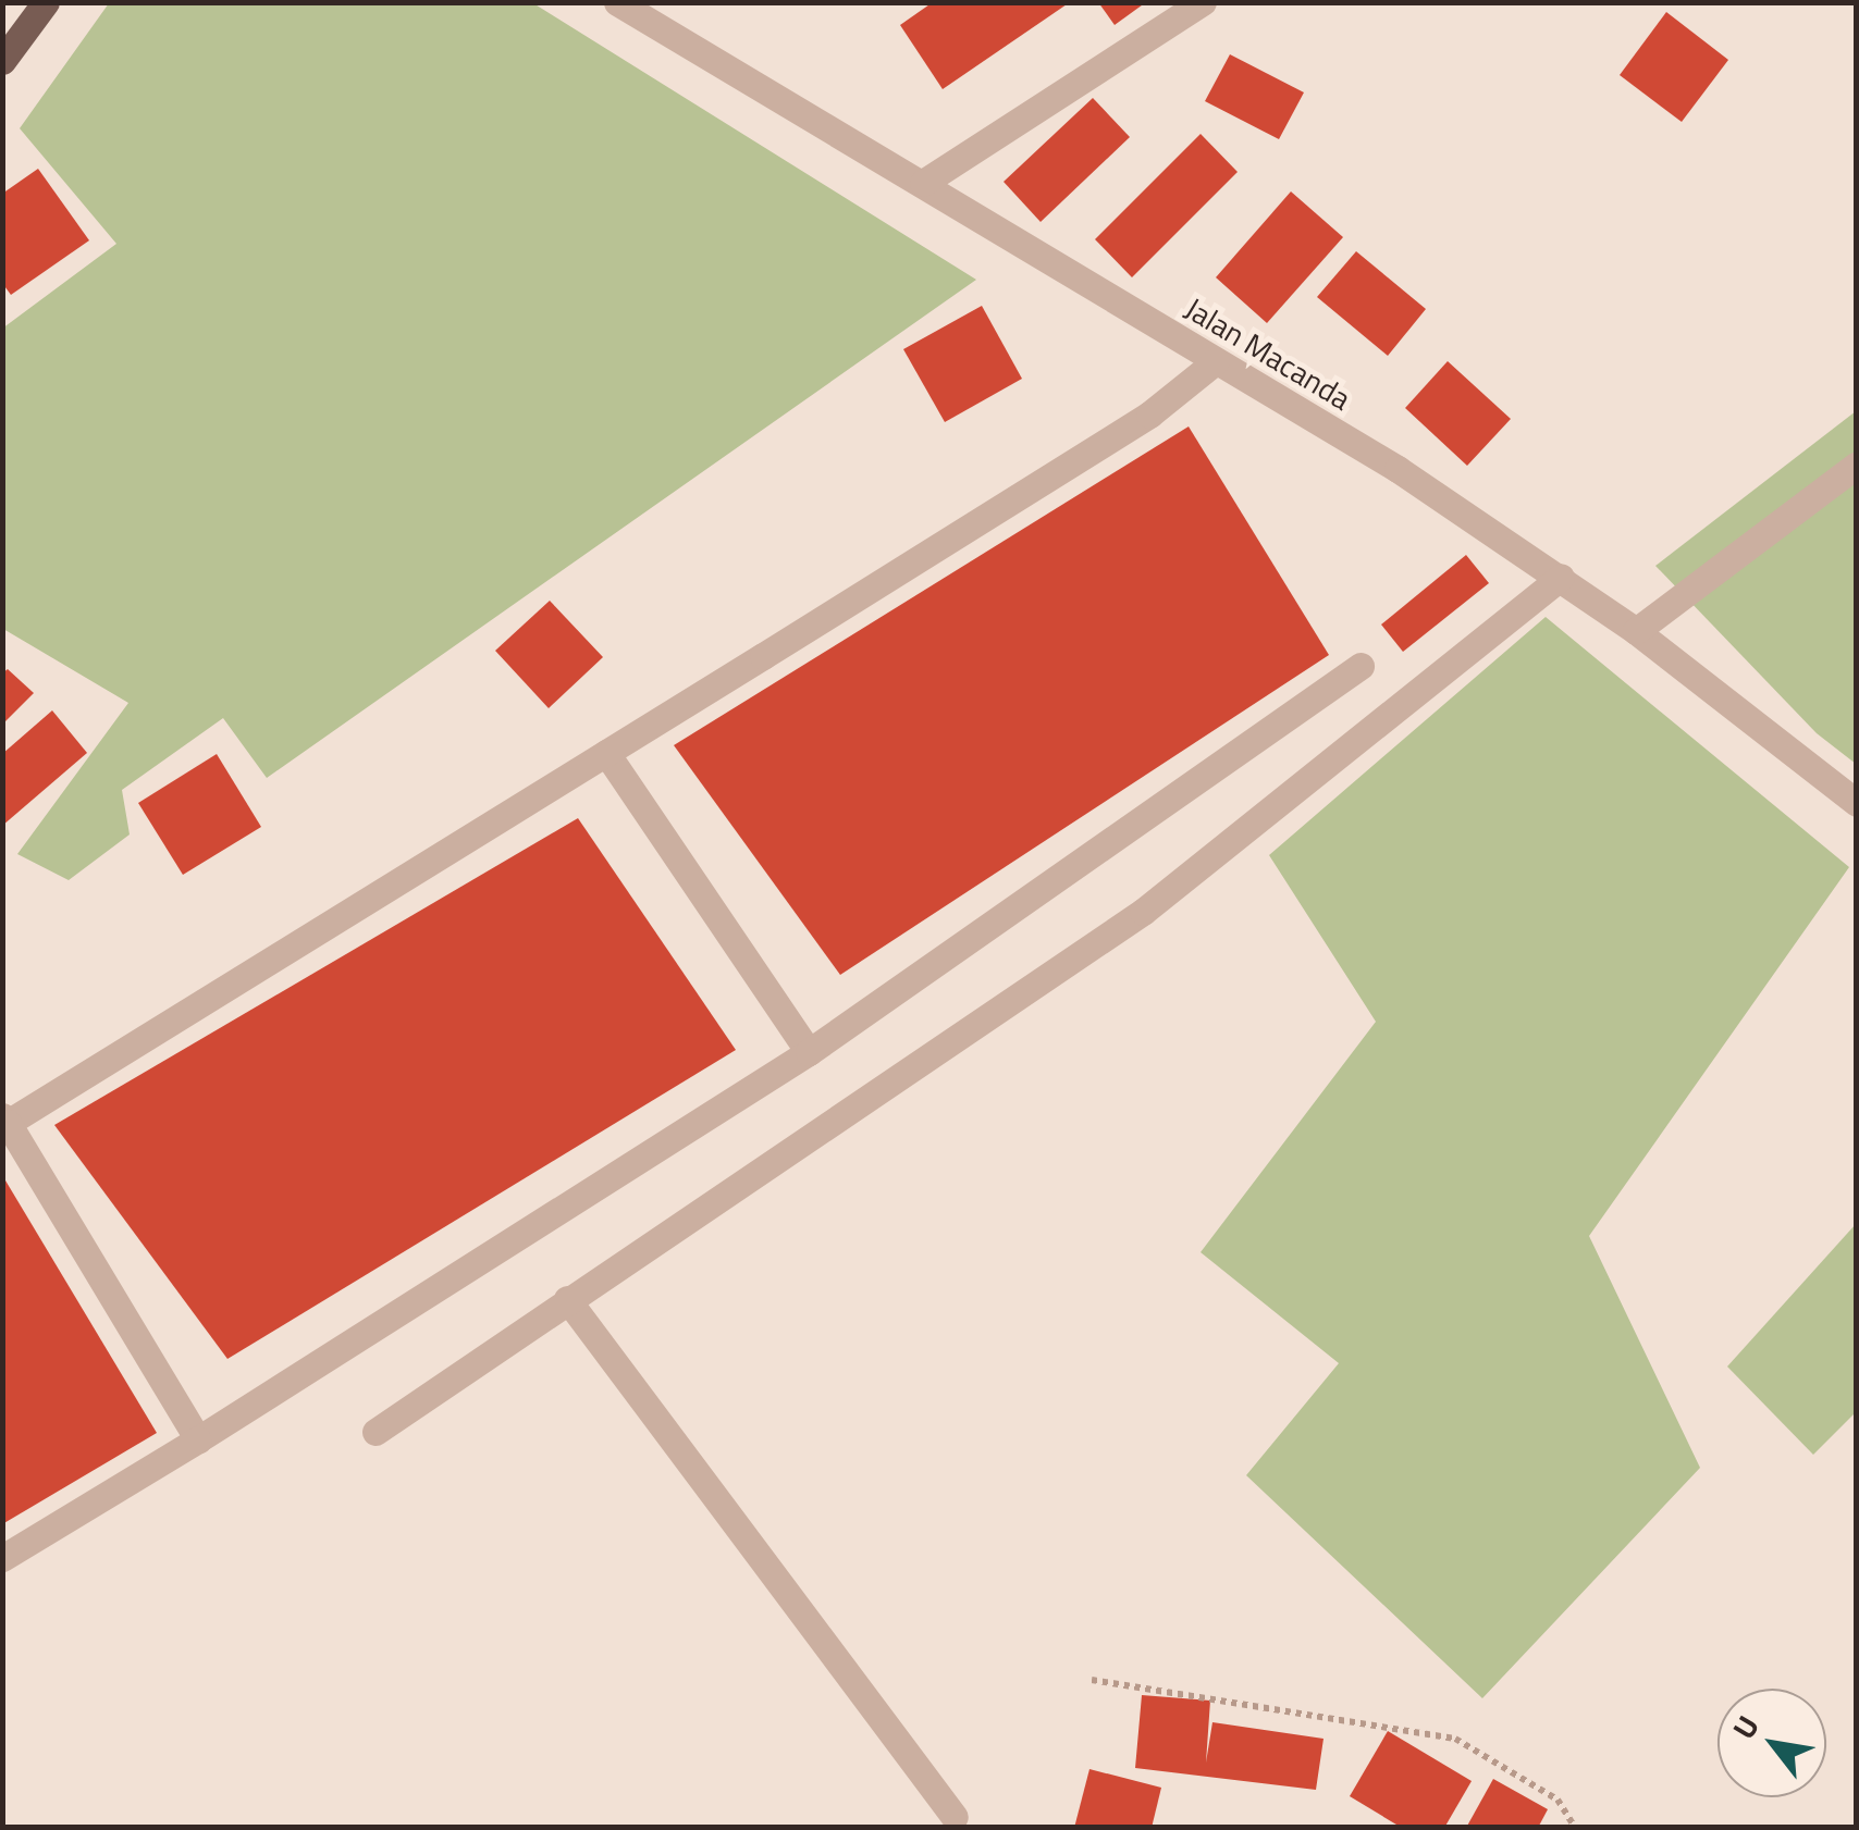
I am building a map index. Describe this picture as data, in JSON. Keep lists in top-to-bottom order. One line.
{"streets":{"street":["Jalan Macanda"]},"north":"top left"}
